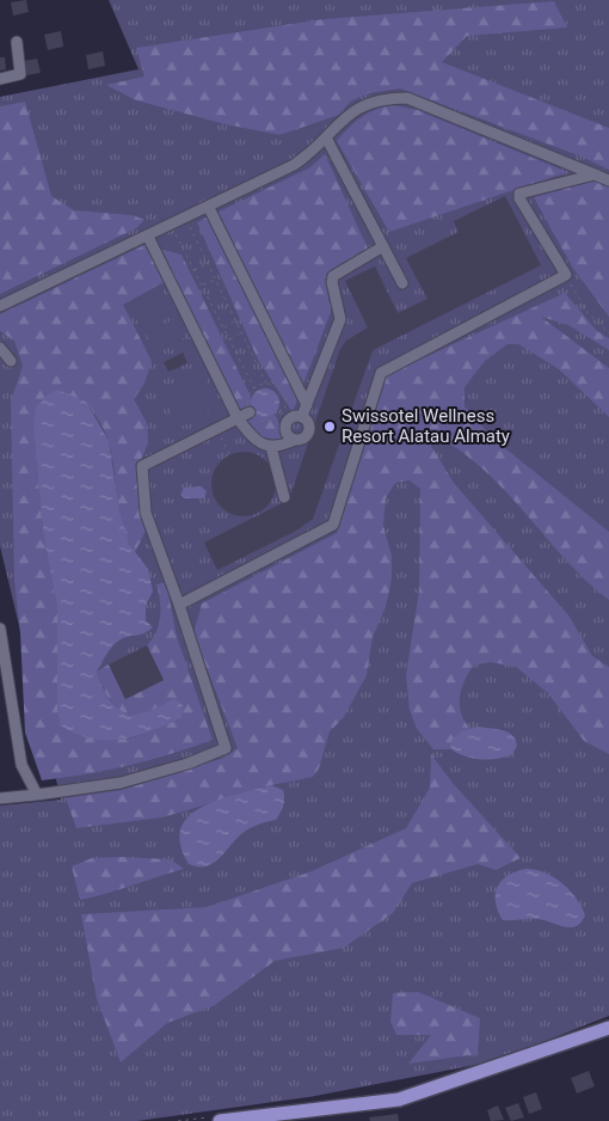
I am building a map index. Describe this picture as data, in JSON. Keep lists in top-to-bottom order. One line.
{"places":["Swissotel Wellness Resort Alatau Almaty"]}
